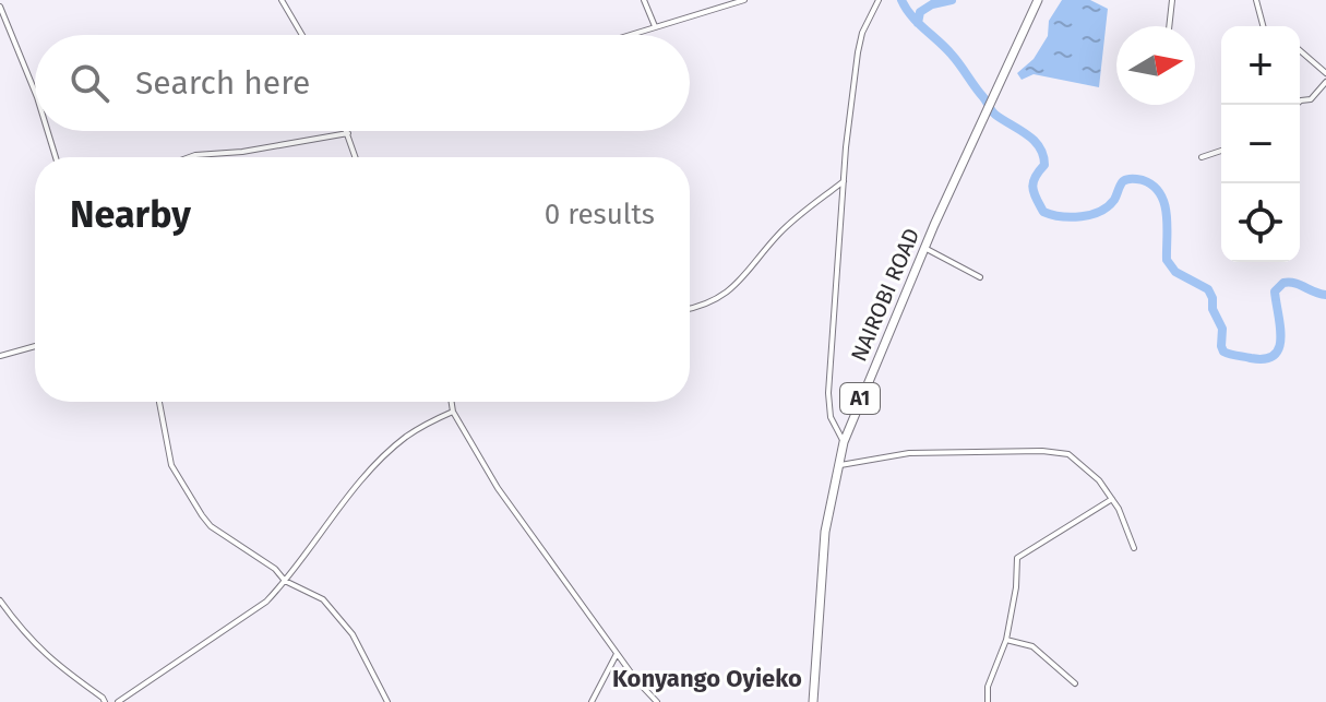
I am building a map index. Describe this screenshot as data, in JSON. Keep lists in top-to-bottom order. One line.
{"streets":{"highway":["NAIROBI ROAD","A1"]},"districts":["Konyango Oyieko"],"north":"right","page":{"map_buttons":["+","−"],"search":"Search here","heading":["Nearby","0 results"]}}
